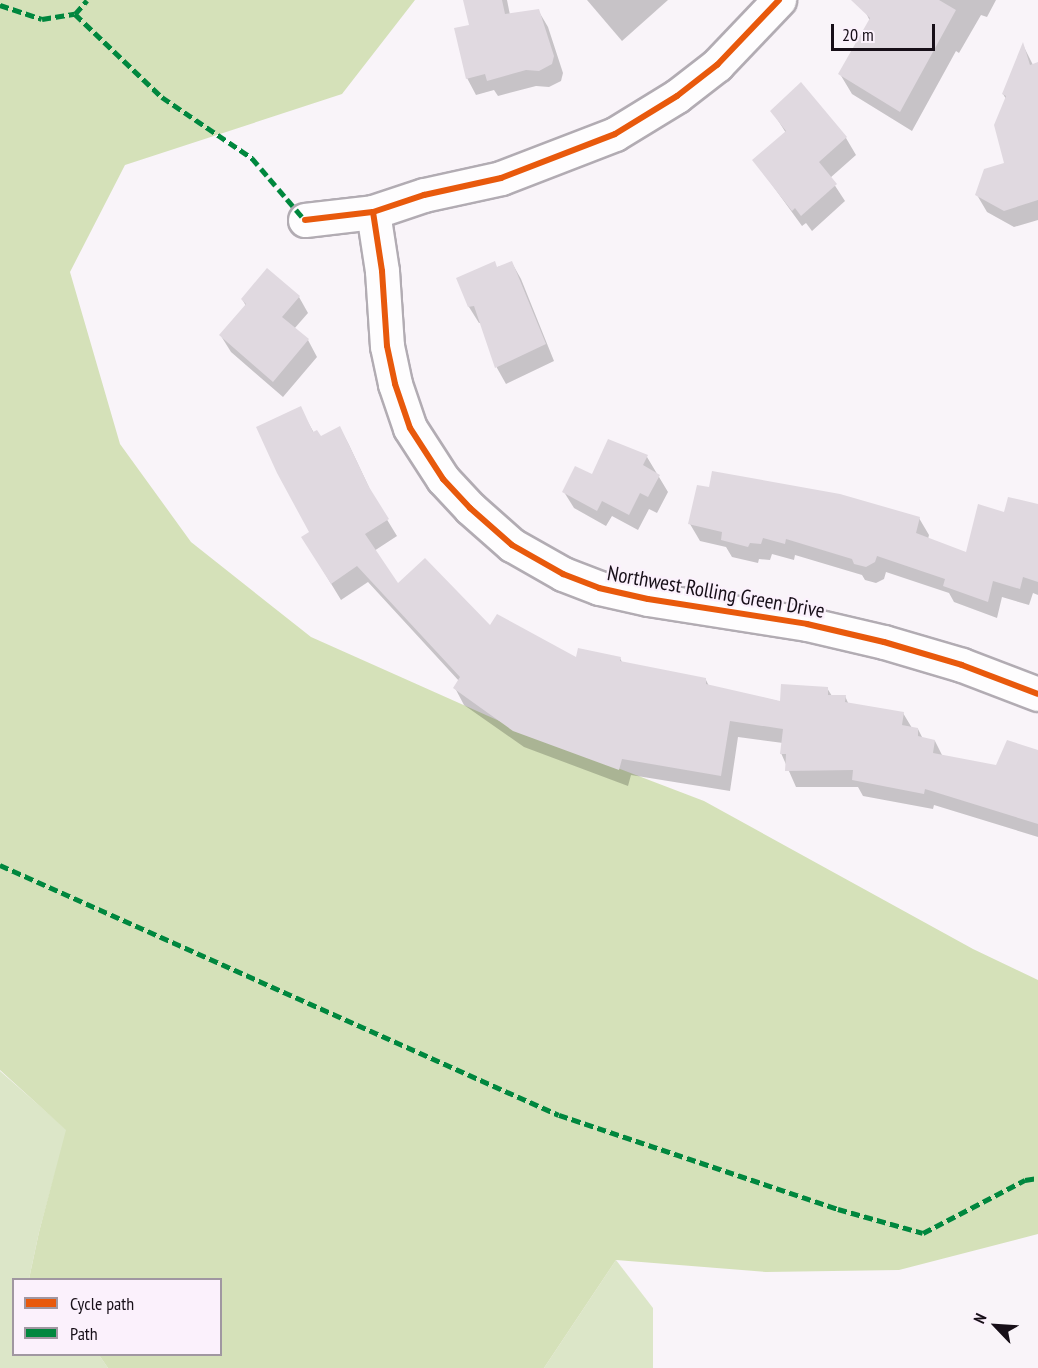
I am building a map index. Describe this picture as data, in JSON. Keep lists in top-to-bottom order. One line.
{"streets":{"street":["Northwest Rolling Green Drive"]},"legend":["Cycle path","Path"],"scale_bar":"20 m","north":"top left"}
